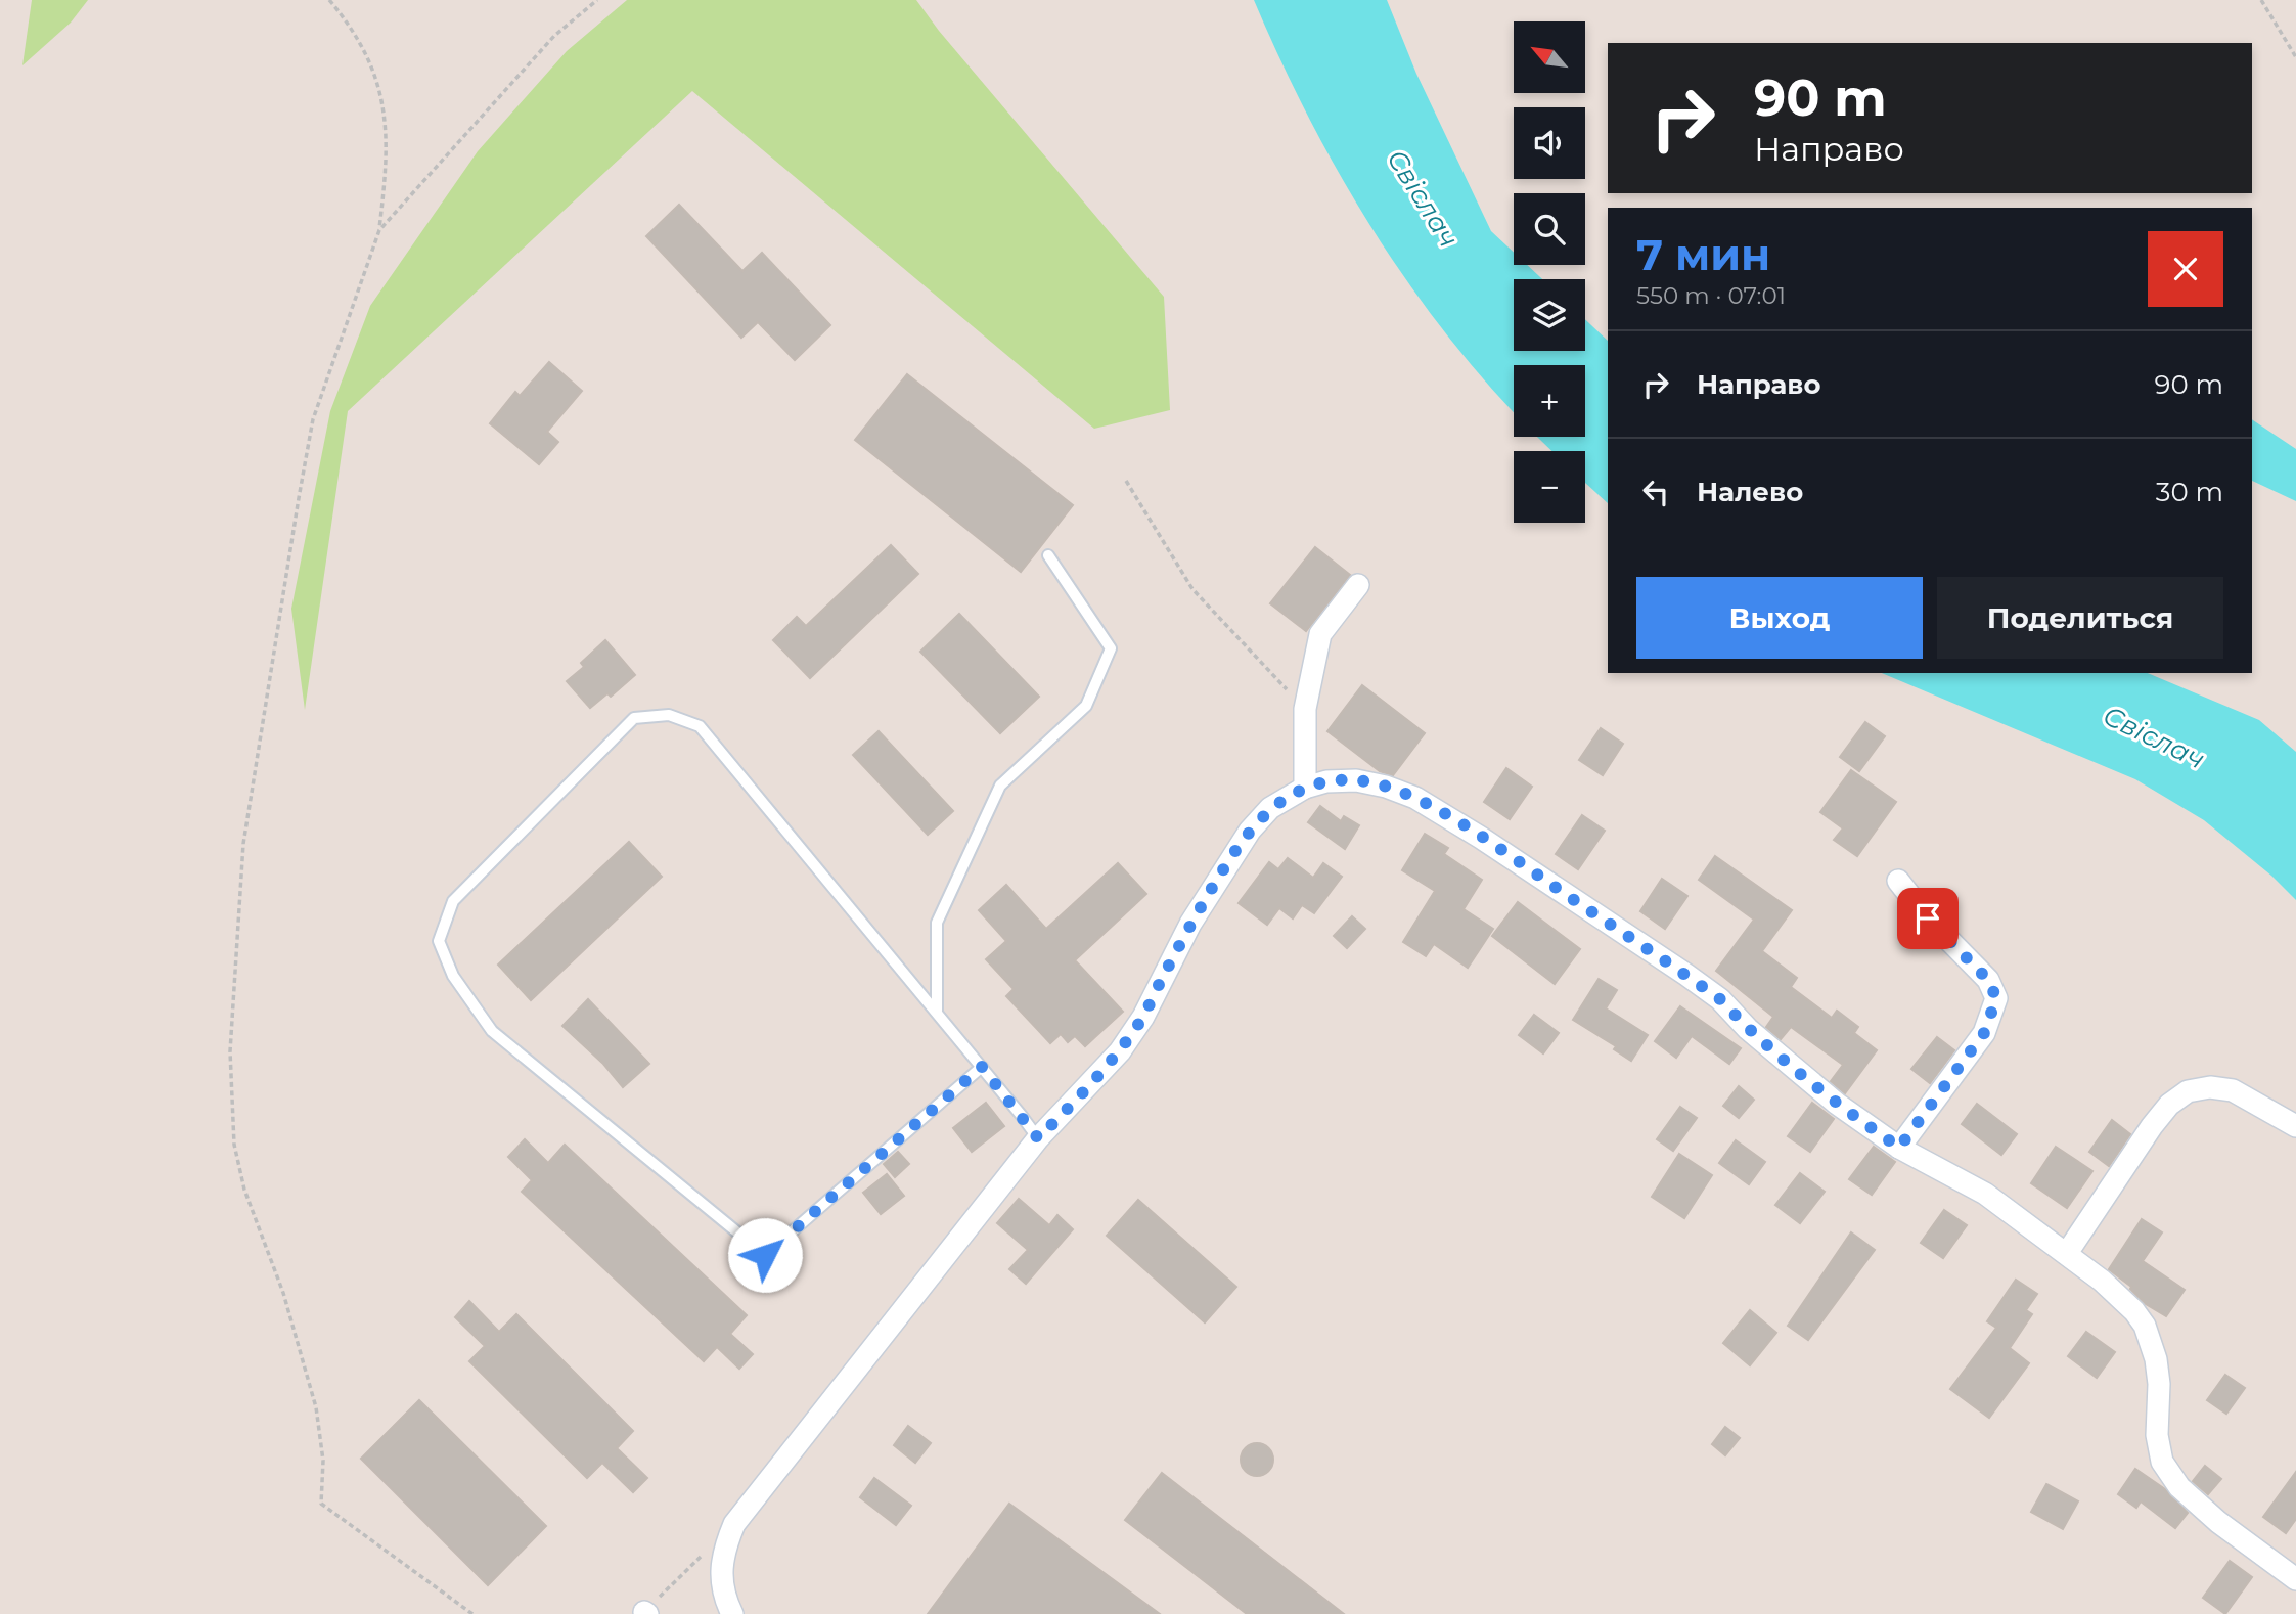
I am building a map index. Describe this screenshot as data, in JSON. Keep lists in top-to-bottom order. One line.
{"water":["Свіслач"],"north":"top left","page":{"map_buttons":["+","−"],"turn":["90 m","Направо"],"heading":["7 мин","550 m · 07:01"],"list":[{"name":"Направо","value":"90 m"},{"name":"Налево","value":"30 m"}],"buttons":["Выход","Поделиться"]}}
